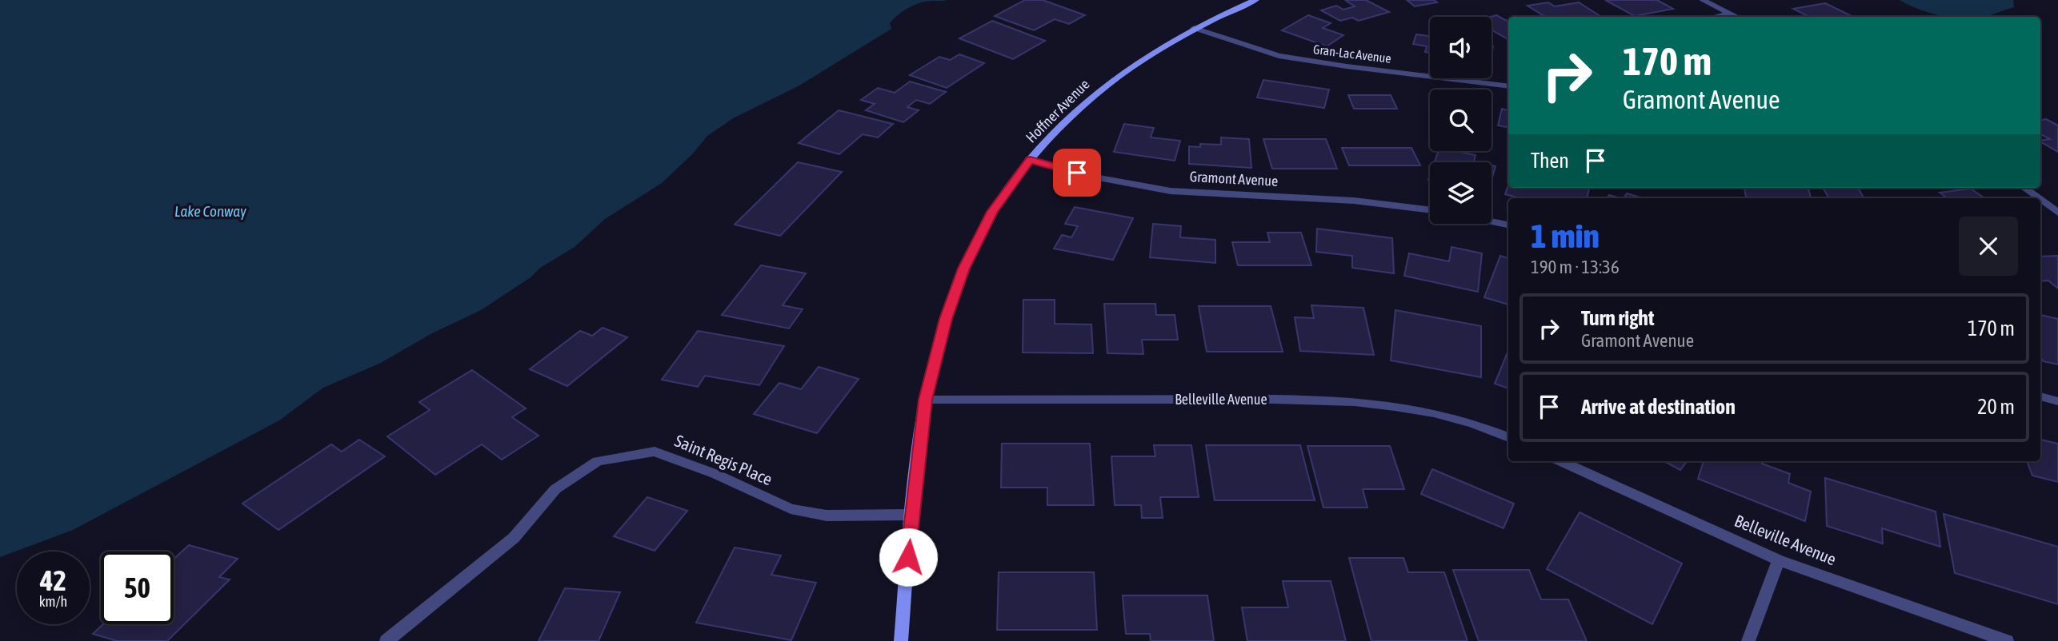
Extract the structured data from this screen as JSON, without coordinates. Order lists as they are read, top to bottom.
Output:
{
  "streets": {
    "main road": ["Hoffner Avenue"],
    "street": [
      "Gran-Lac Avenue",
      "Gramont Avenue",
      "Belleville Avenue",
      "Saint Regis Place"
    ]
  },
  "crossings": [
    ["Gran-Lac Avenue", "Hoffner Avenue"],
    ["Hoffner Avenue", "Gramont Avenue"],
    ["Hoffner Avenue", "Belleville Avenue"],
    ["Hoffner Avenue", "Saint Regis Place"]
  ],
  "water": ["Lake Conway"],
  "page": {
    "turn": ["170 m", "Gramont Avenue"],
    "then": "Then",
    "heading": ["1 min", "190 m · 13:36"],
    "list": [
      {
        "name": "Turn right",
        "note": "Gramont Avenue",
        "value": "170 m"
      },
      {
        "name": "Arrive at destination",
        "value": "20 m"
      }
    ],
    "speed": "42 km/h",
    "limit": "50"
  }
}
